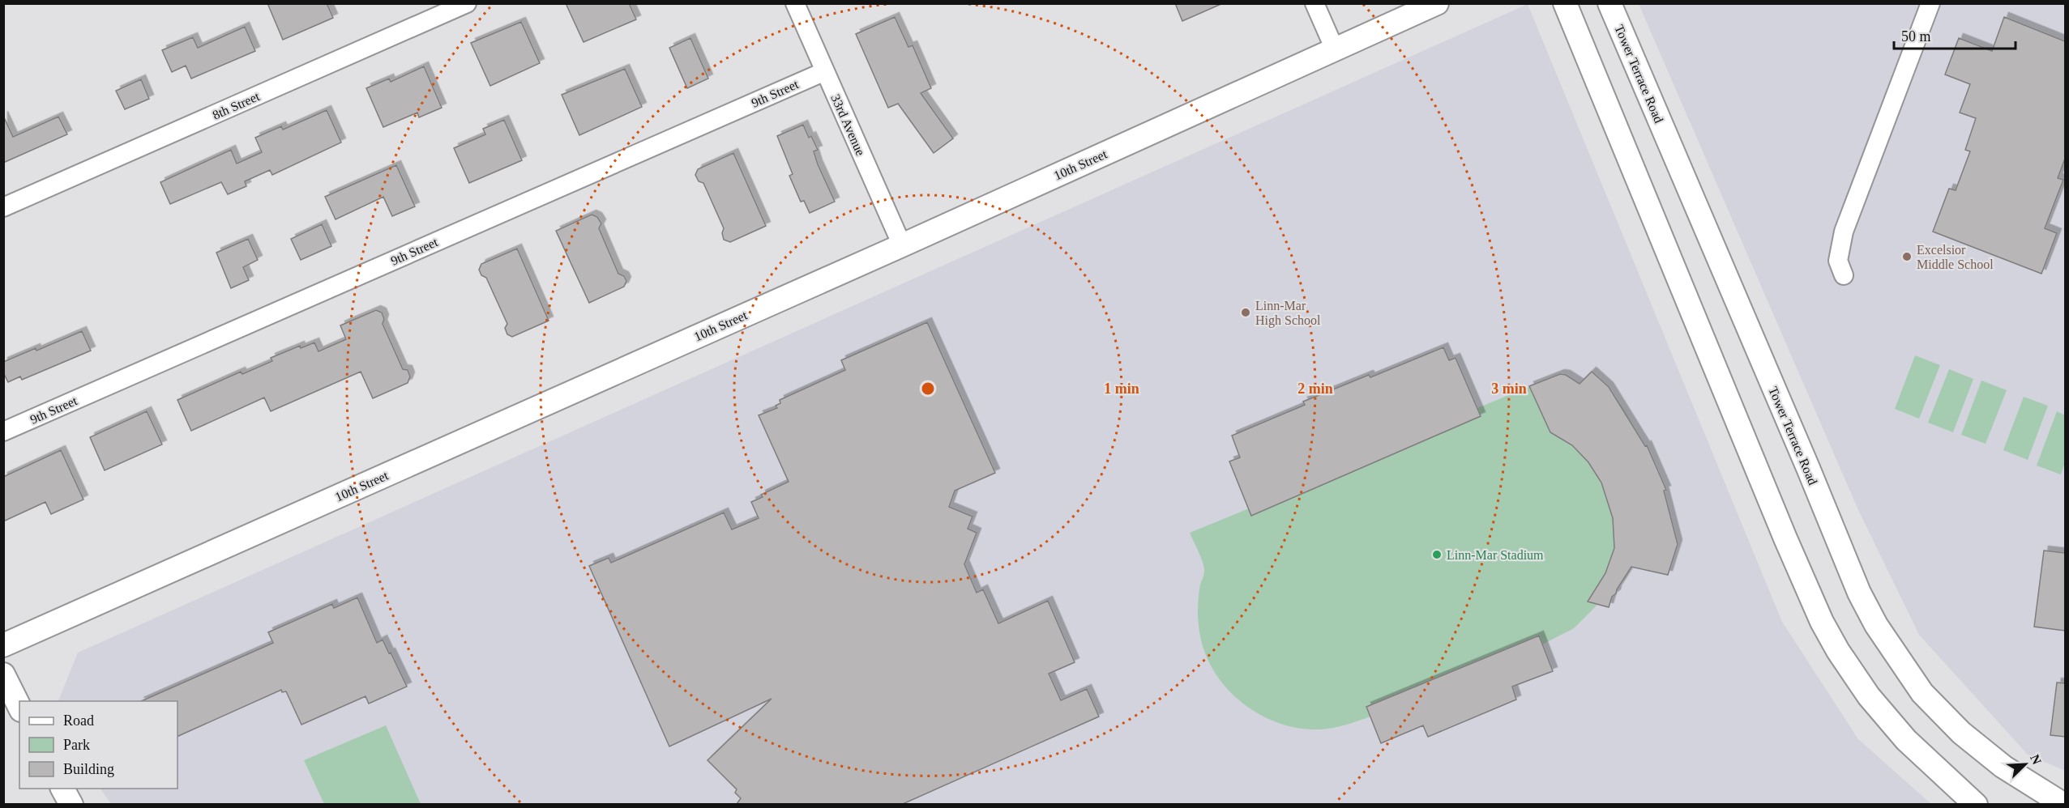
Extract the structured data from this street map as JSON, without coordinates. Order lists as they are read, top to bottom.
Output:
{
  "streets": {
    "street": [
      "Tower Terrace Road",
      "9th Street",
      "8th Street",
      "33rd Avenue",
      "10th Street"
    ]
  },
  "crossings": [
    ["9th Street", "33rd Avenue"],
    ["33rd Avenue", "10th Street"]
  ],
  "places": ["Excelsior Middle School", "Linn-Mar High School", "Linn-Mar Stadium"],
  "legend": ["Road", "Park", "Building"],
  "scale_bar": "50 m",
  "north": "top right",
  "rings": ["1 min", "2 min", "3 min"]
}
